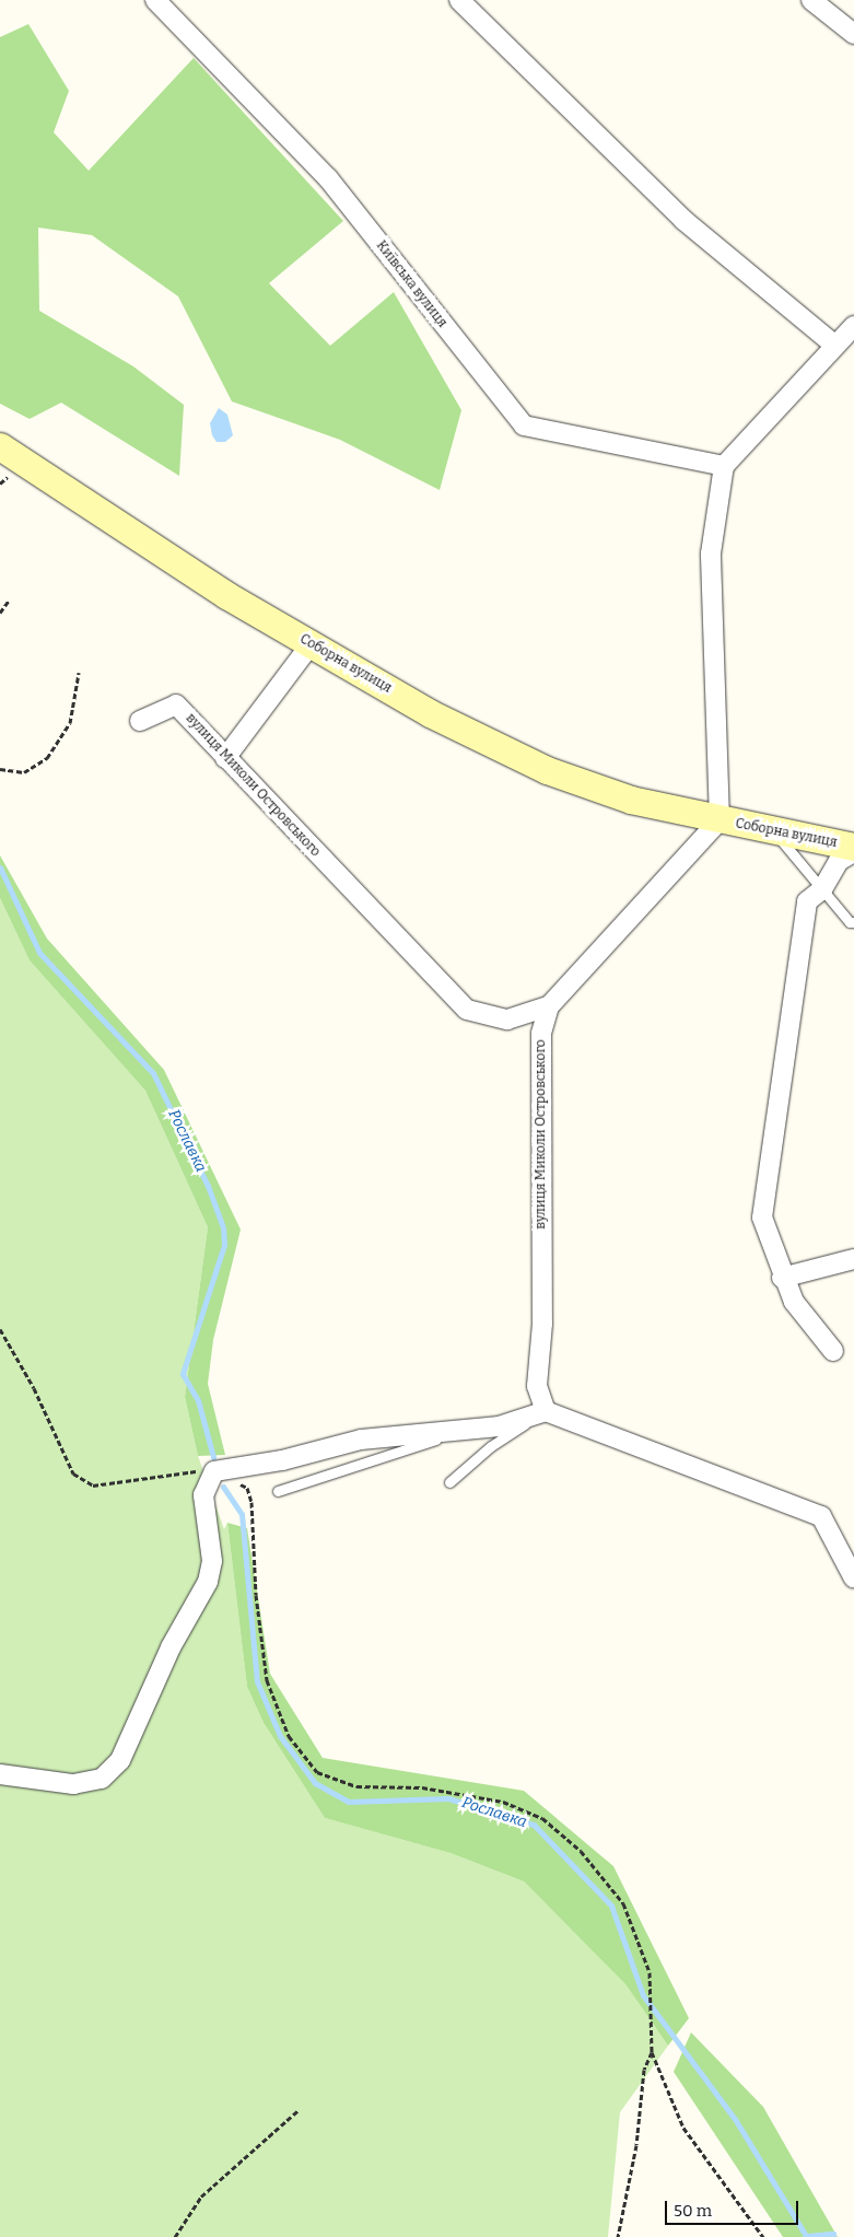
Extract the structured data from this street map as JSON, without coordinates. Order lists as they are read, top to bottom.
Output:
{
  "streets": {
    "street": ["Київська вулиця", "Соборна вулиця", "вулиця Миколи Островського"]
  },
  "crossings": [
    ["Київська вулиця", "Соборна вулиця"]
  ],
  "water": ["Рославка"],
  "scale_bar": "50 m"
}
